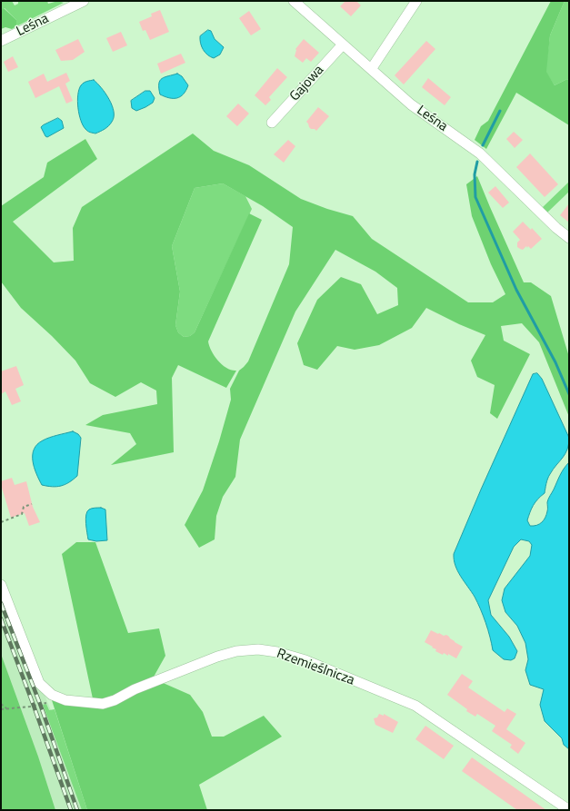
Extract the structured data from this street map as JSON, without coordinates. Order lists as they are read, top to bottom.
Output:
{
  "streets": {
    "street": ["Leśna", "Gajowa", "Rzemieślnicza"]
  },
  "crossings": [
    ["Leśna", "Gajowa"]
  ]
}
